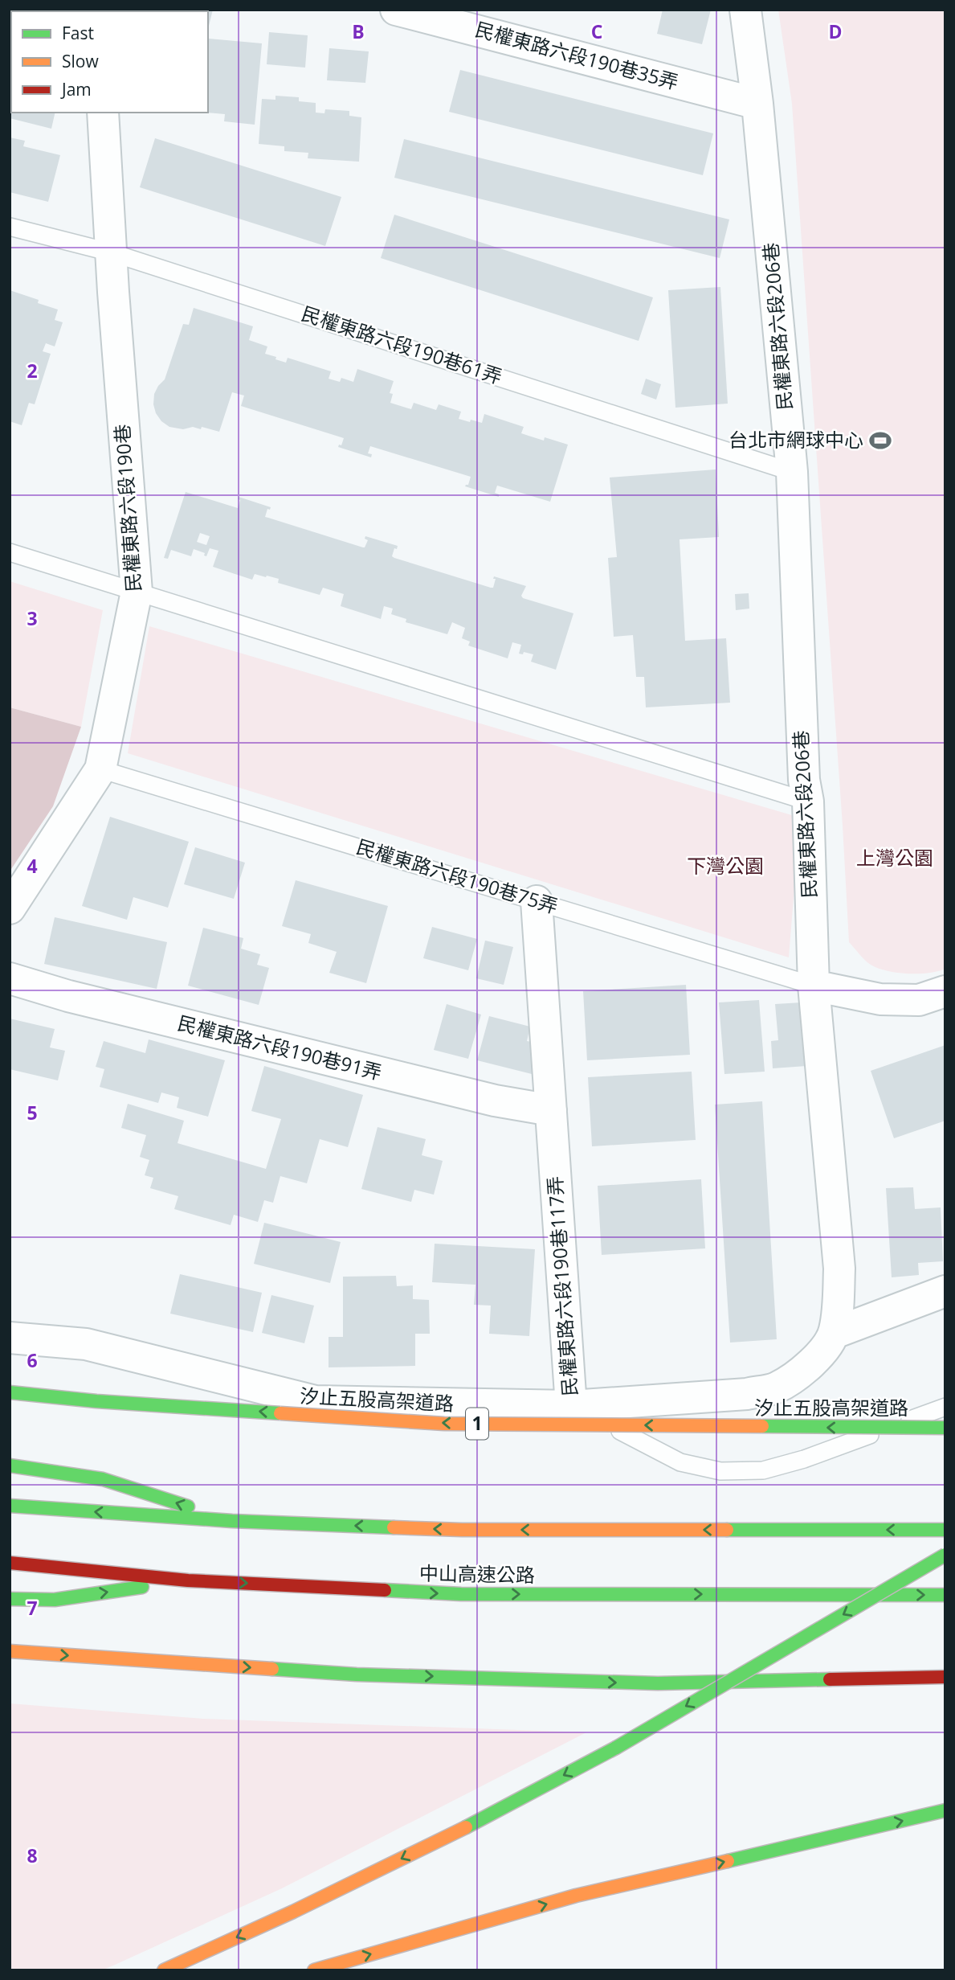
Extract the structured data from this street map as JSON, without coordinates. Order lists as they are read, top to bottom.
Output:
{
  "streets": {
    "highway": ["汐止五股高架道路", "1", "中山高速公路"],
    "street": [
      "民權東路六段190巷35弄",
      "民權東路六段206巷",
      "民權東路六段190巷",
      "民權東路六段190巷91弄",
      "民權東路六段190巷117弄"
    ],
    "lane": ["民權東路六段190巷61弄", "民權東路六段190巷75弄"]
  },
  "crossings": [
    ["民權東路六段190巷35弄", "民權東路六段206巷"],
    ["民權東路六段206巷", "民權東路六段190巷61弄"],
    ["民權東路六段206巷", "民權東路六段190巷75弄"],
    ["民權東路六段206巷", "民權東路六段190巷117弄"],
    ["民權東路六段190巷61弄", "民權東路六段190巷"],
    ["民權東路六段190巷", "民權東路六段190巷75弄"],
    ["民權東路六段190巷75弄", "民權東路六段190巷117弄"],
    ["民權東路六段190巷91弄", "民權東路六段190巷117弄"]
  ],
  "parks": ["上灣公園", "下灣公園"],
  "places": {
    "sports": ["台北市網球中心"]
  },
  "legend": ["Fast", "Slow", "Jam"],
  "grid": {
    "columns": ["B", "C", "D"],
    "rows": [
      "2",
      "3",
      "4",
      "5",
      "6",
      "7",
      "8"
    ]
  }
}
